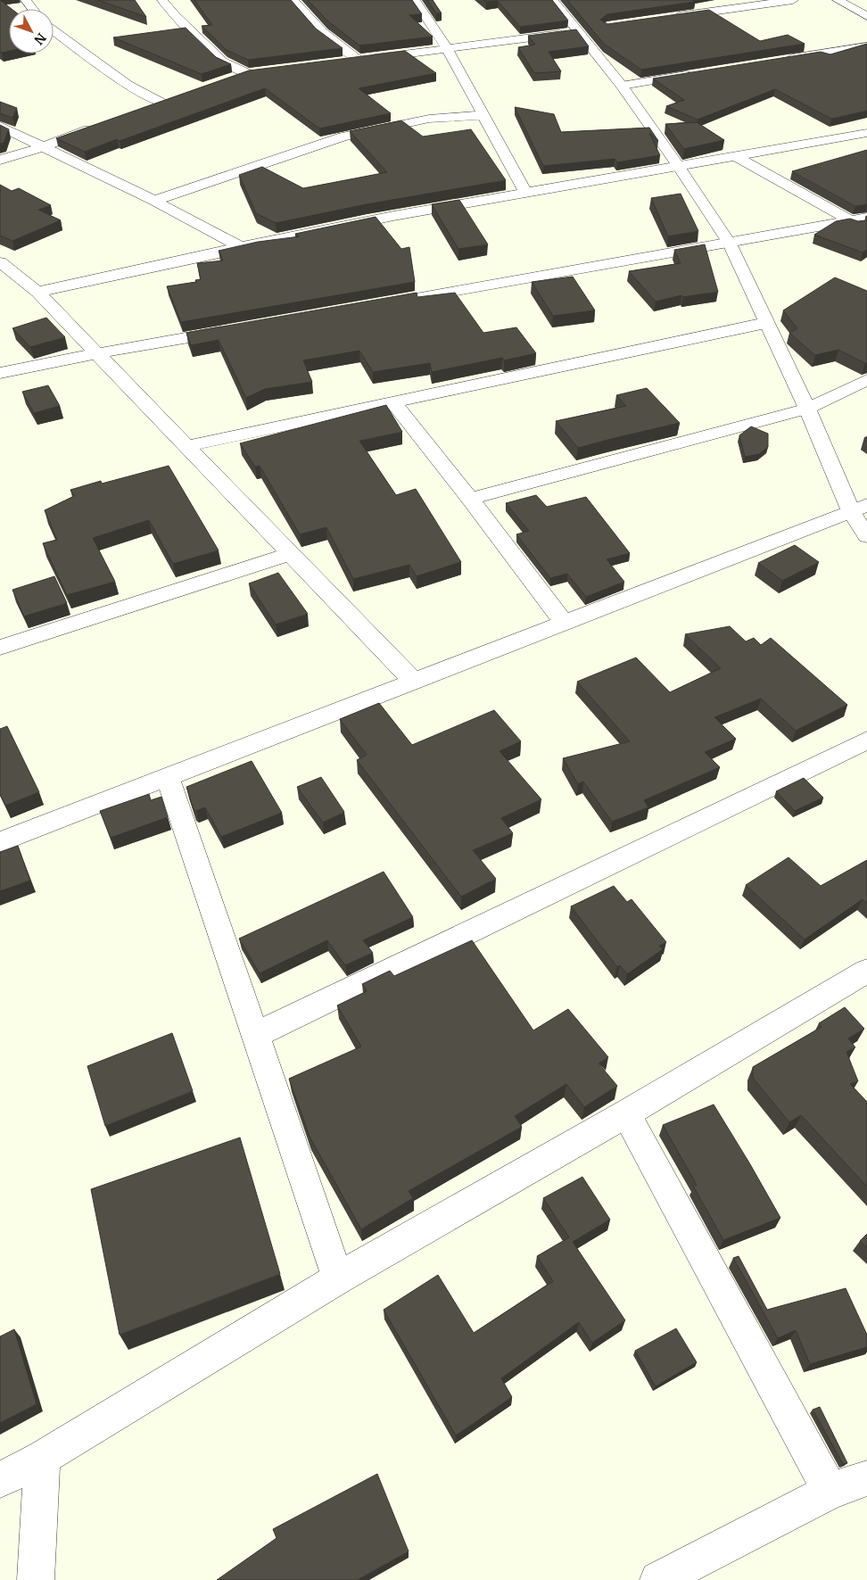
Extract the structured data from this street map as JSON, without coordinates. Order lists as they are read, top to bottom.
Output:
{
  "north": "bottom right"
}
